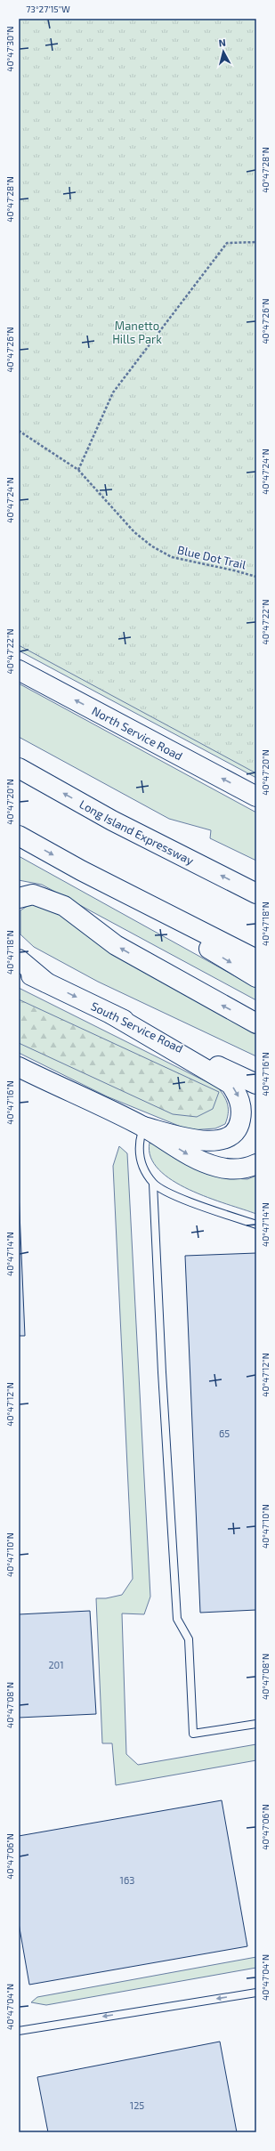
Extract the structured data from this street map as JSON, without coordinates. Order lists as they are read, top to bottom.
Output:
{
  "streets": {
    "main road": ["North Service Road", "Long Island Expressway", "South Service Road"],
    "path": ["Blue Dot Trail"]
  },
  "parks": ["Manetto Hills Park"],
  "house_numbers": [
    "65",
    "201",
    "163",
    "125"
  ],
  "north": "top",
  "coordinates": [
    "73°27'15\"W",
    "40°47'30\"N",
    "40°47'28\"N",
    "40°47'26\"N",
    "40°47'24\"N",
    "40°47'22\"N",
    "40°47'20\"N",
    "40°47'18\"N",
    "40°47'16\"N",
    "40°47'14\"N",
    "40°47'12\"N",
    "40°47'10\"N",
    "40°47'08\"N",
    "40°47'06\"N",
    "40°47'04\"N"
  ]
}
